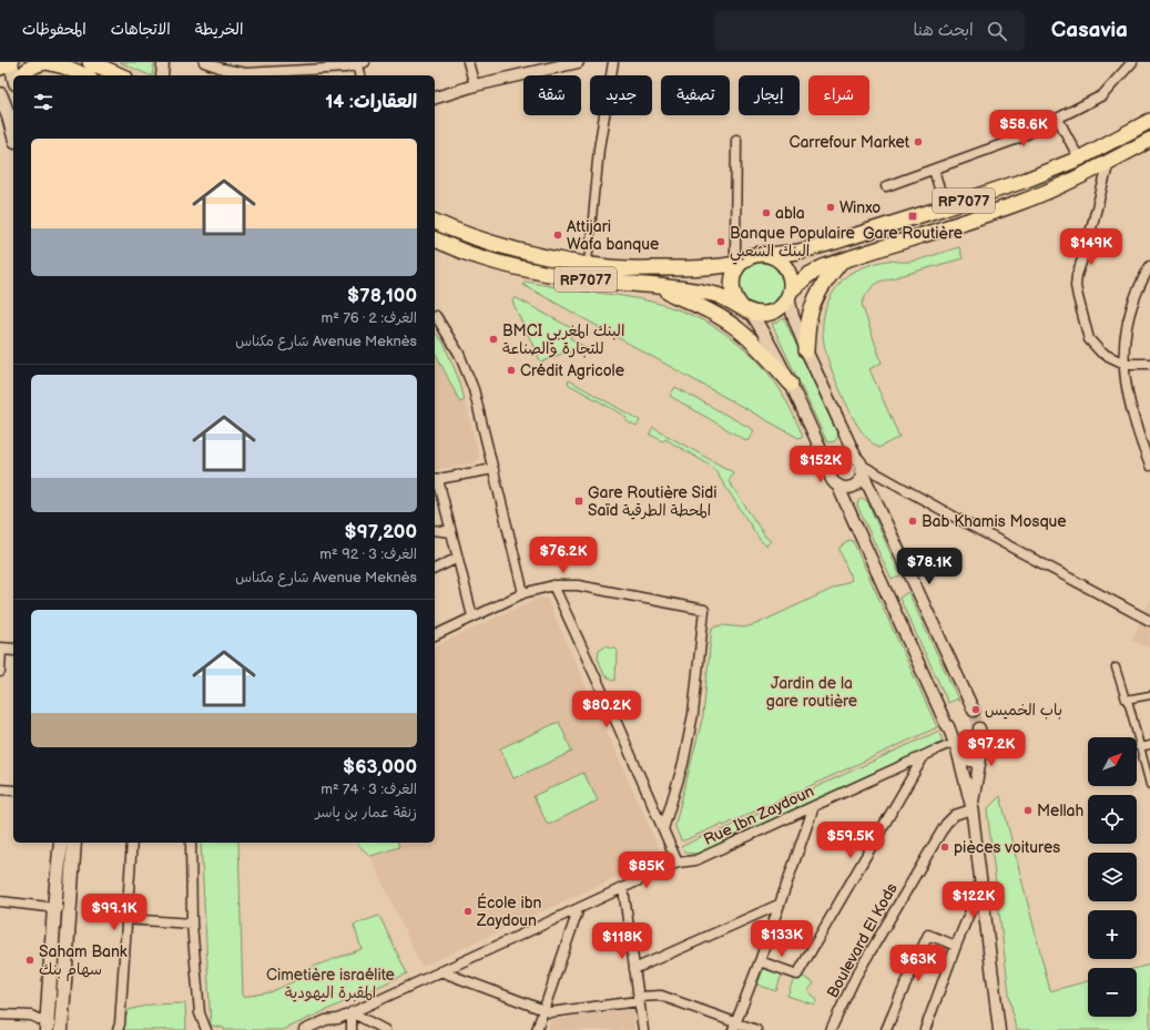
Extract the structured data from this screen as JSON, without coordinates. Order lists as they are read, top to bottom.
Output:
{
  "streets": {
    "main road": ["RP7077"],
    "street": ["Rue Ibn Zaydoun", "Boulevard El Kods"]
  },
  "parks": ["Jardin de la gare routière", "Cimetière israélite المقبرة اليهودية"],
  "places": {
    "other": [
      "Carrefour Market",
      "Winxo",
      "abla",
      "Attijari Wafa banque",
      "Banque Populaire البنك الشعبي",
      "BMCI البنك المغربي للتجارة والصناعة",
      "Crédit Agricole",
      "Bab Khamis Mosque",
      "باب الخميس",
      "Mellah",
      "pièces voitures",
      "École ibn Zaydoun",
      "Saham Bank سهام بنك"
    ],
    "transit": ["Gare Routière", "Gare Routière Sidi Saïd المحطة الطرقية"]
  },
  "north": "top right",
  "page": {
    "header": "Casavia",
    "search": "ابحث هنا",
    "nav": ["الخريطة", "الاتجاهات", "المحفوظات"],
    "chip": [
      "شراء",
      "إيجار",
      "تصفية",
      "جديد",
      "شقة"
    ],
    "heading": "العقارات: 14",
    "price": [
      "$58.6K",
      "$149K",
      "$152K",
      "$76.2K",
      "$78.1K",
      "$80.2K",
      "$97.2K",
      "$59.5K",
      "$85K",
      "$122K",
      "$99.1K",
      "$133K",
      "$118K",
      "$63K"
    ],
    "list": [
      {
        "name": "$78,100",
        "note": "الغرف: 2 · 76 m² · Avenue Meknès شارع مكناس"
      },
      {
        "name": "$97,200",
        "note": "الغرف: 3 · 92 m² · Avenue Meknès شارع مكناس"
      },
      {
        "name": "$63,000",
        "note": "الغرف: 3 · 74 m² · زنقة عمار بن ياسر"
      }
    ],
    "map_buttons": ["+", "−"]
  }
}
